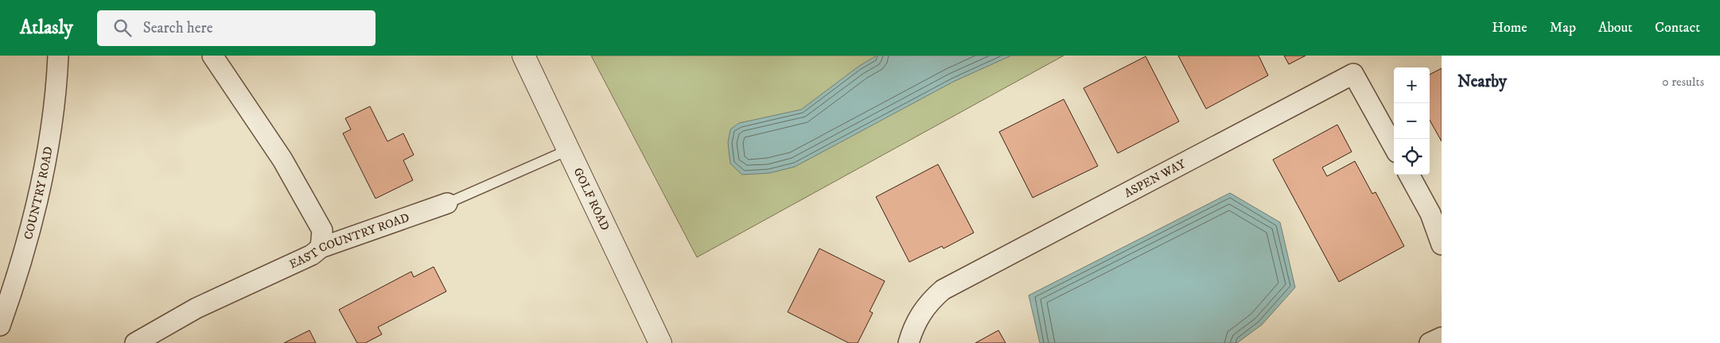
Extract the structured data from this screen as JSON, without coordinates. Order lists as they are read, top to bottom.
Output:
{
  "streets": {
    "street": [
      "ASPEN WAY",
      "COUNTRY ROAD",
      "GOLF ROAD",
      "EAST COUNTRY ROAD"
    ]
  },
  "crossings": [
    ["GOLF ROAD", "EAST COUNTRY ROAD"]
  ],
  "page": {
    "header": "Atlasly",
    "search": "Search here",
    "nav": [
      "Home",
      "Map",
      "About",
      "Contact"
    ],
    "heading": ["Nearby", "0 results"],
    "map_buttons": ["+", "−"]
  }
}
